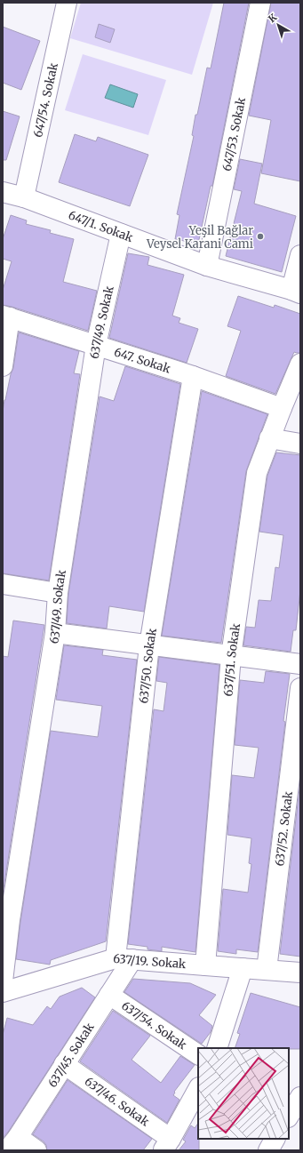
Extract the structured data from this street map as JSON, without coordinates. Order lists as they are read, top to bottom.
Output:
{
  "streets": {
    "street": [
      "647/54. Sokak",
      "647/53. Sokak",
      "647/1. Sokak",
      "637/49. Sokak",
      "647. Sokak",
      "637/51. Sokak",
      "637/50. Sokak",
      "637/52. Sokak",
      "637/19. Sokak",
      "637/54. Sokak",
      "637/45. Sokak",
      "637/46. Sokak"
    ]
  },
  "crossings": [
    ["647/54. Sokak", "647/1. Sokak"],
    ["647/53. Sokak", "647/1. Sokak"],
    ["647/1. Sokak", "637/49. Sokak"],
    ["637/49. Sokak", "647. Sokak"],
    ["647. Sokak", "637/51. Sokak"],
    ["647. Sokak", "637/50. Sokak"],
    ["637/51. Sokak", "637/19. Sokak"],
    ["637/50. Sokak", "637/19. Sokak"],
    ["637/50. Sokak", "637/45. Sokak"],
    ["637/52. Sokak", "637/19. Sokak"],
    ["637/19. Sokak", "637/45. Sokak"],
    ["637/54. Sokak", "637/45. Sokak"],
    ["637/45. Sokak", "637/46. Sokak"]
  ],
  "places": ["Yeşil Bağlar Veysel Karani Cami"],
  "north": "top left"
}
